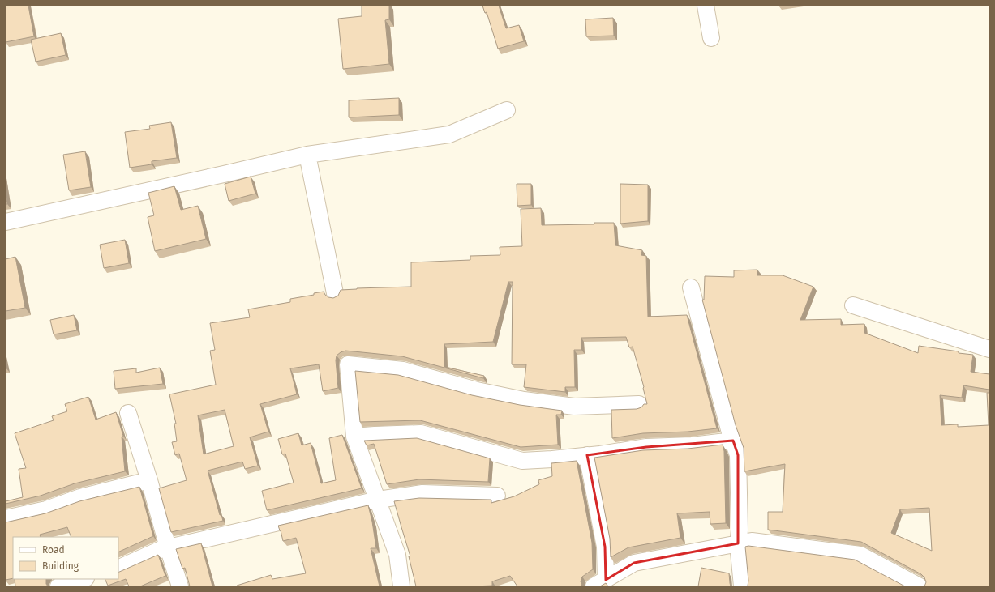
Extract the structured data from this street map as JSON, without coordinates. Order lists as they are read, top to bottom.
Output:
{
  "legend": ["Road", "Building"]
}
